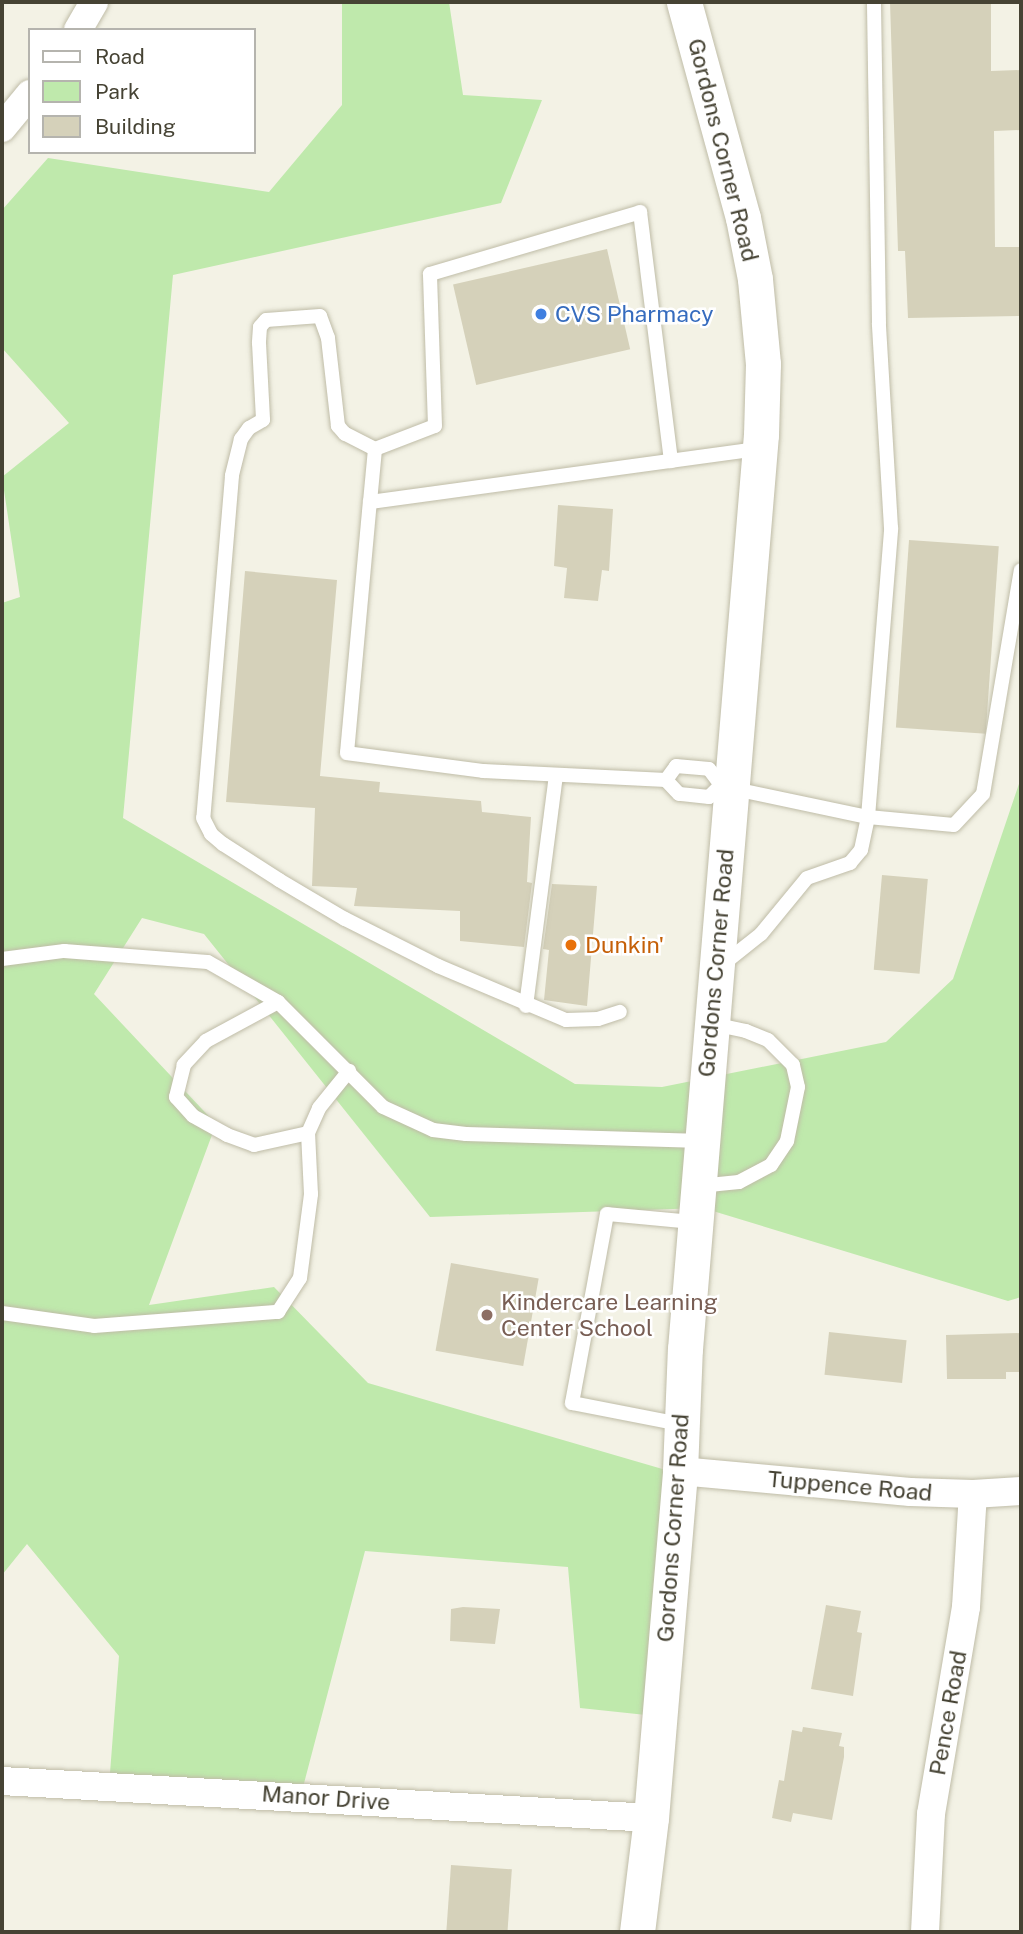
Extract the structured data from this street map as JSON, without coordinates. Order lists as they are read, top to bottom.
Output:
{
  "streets": {
    "street": [
      "Gordons Corner Road",
      "Tuppence Road",
      "Pence Road",
      "Manor Drive"
    ]
  },
  "crossings": [
    ["Gordons Corner Road", "Tuppence Road"],
    ["Gordons Corner Road", "Manor Drive"],
    ["Tuppence Road", "Pence Road"]
  ],
  "places": ["CVS Pharmacy", "Dunkin'", "Kindercare Learning Center School"],
  "legend": ["Road", "Park", "Building"]
}
